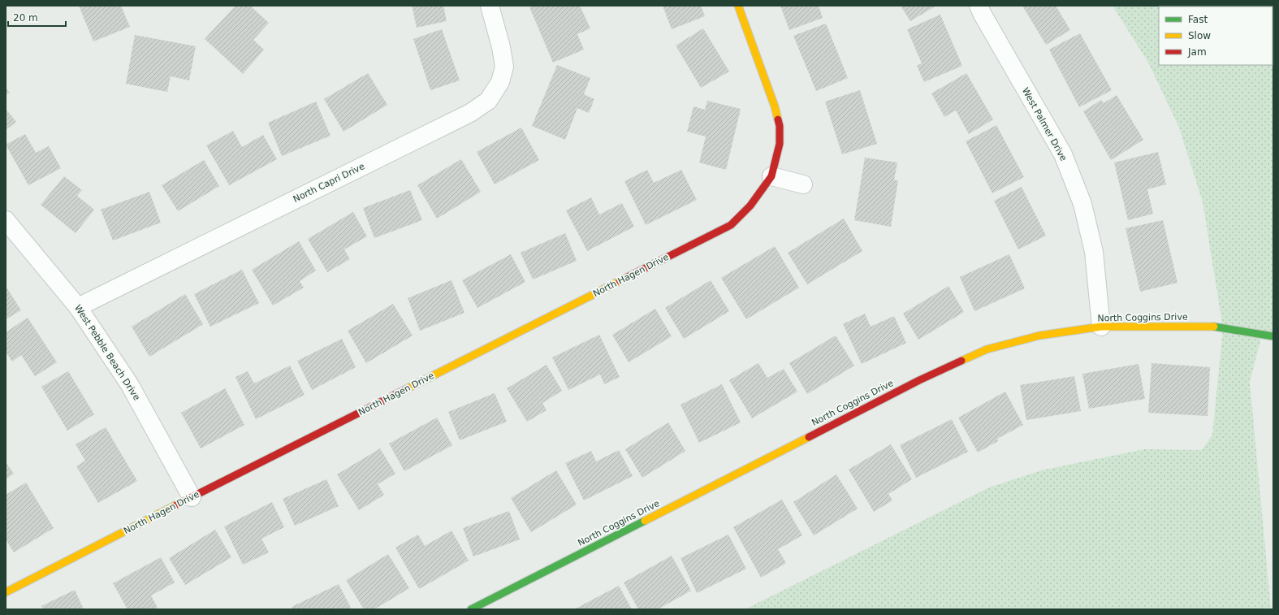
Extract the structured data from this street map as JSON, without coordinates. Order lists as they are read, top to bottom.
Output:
{
  "streets": {
    "street": [
      "West Palmer Drive",
      "North Capri Drive",
      "North Hagen Drive",
      "North Coggins Drive",
      "West Pebble Beach Drive"
    ]
  },
  "crossings": [
    ["West Palmer Drive", "North Coggins Drive"],
    ["North Capri Drive", "West Pebble Beach Drive"],
    ["North Hagen Drive", "West Pebble Beach Drive"]
  ],
  "legend": ["Fast", "Slow", "Jam"],
  "scale_bar": "20 m"
}
